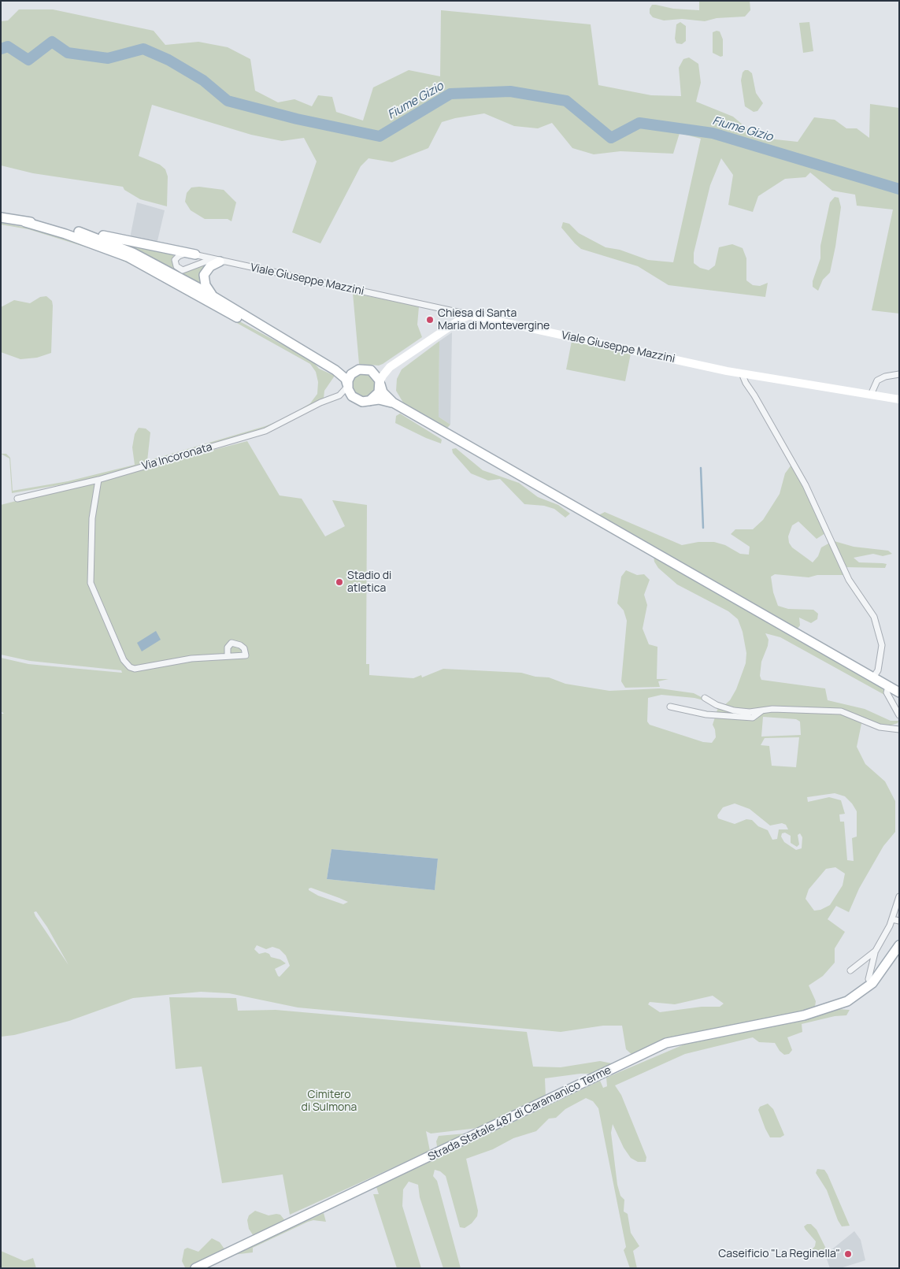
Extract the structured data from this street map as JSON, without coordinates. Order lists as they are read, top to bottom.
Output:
{
  "streets": {
    "main road": ["Viale Giuseppe Mazzini", "Strada Statale 487 di Caramanico Terme"],
    "street": ["Via Incoronata"]
  },
  "water": ["Fiume Gizio"],
  "parks": ["Cimitero di Sulmona"],
  "places": ["Chiesa di Santa Maria di Montevergine", "Stadio di atletica", "Caseificio \"La Reginella\""]
}
